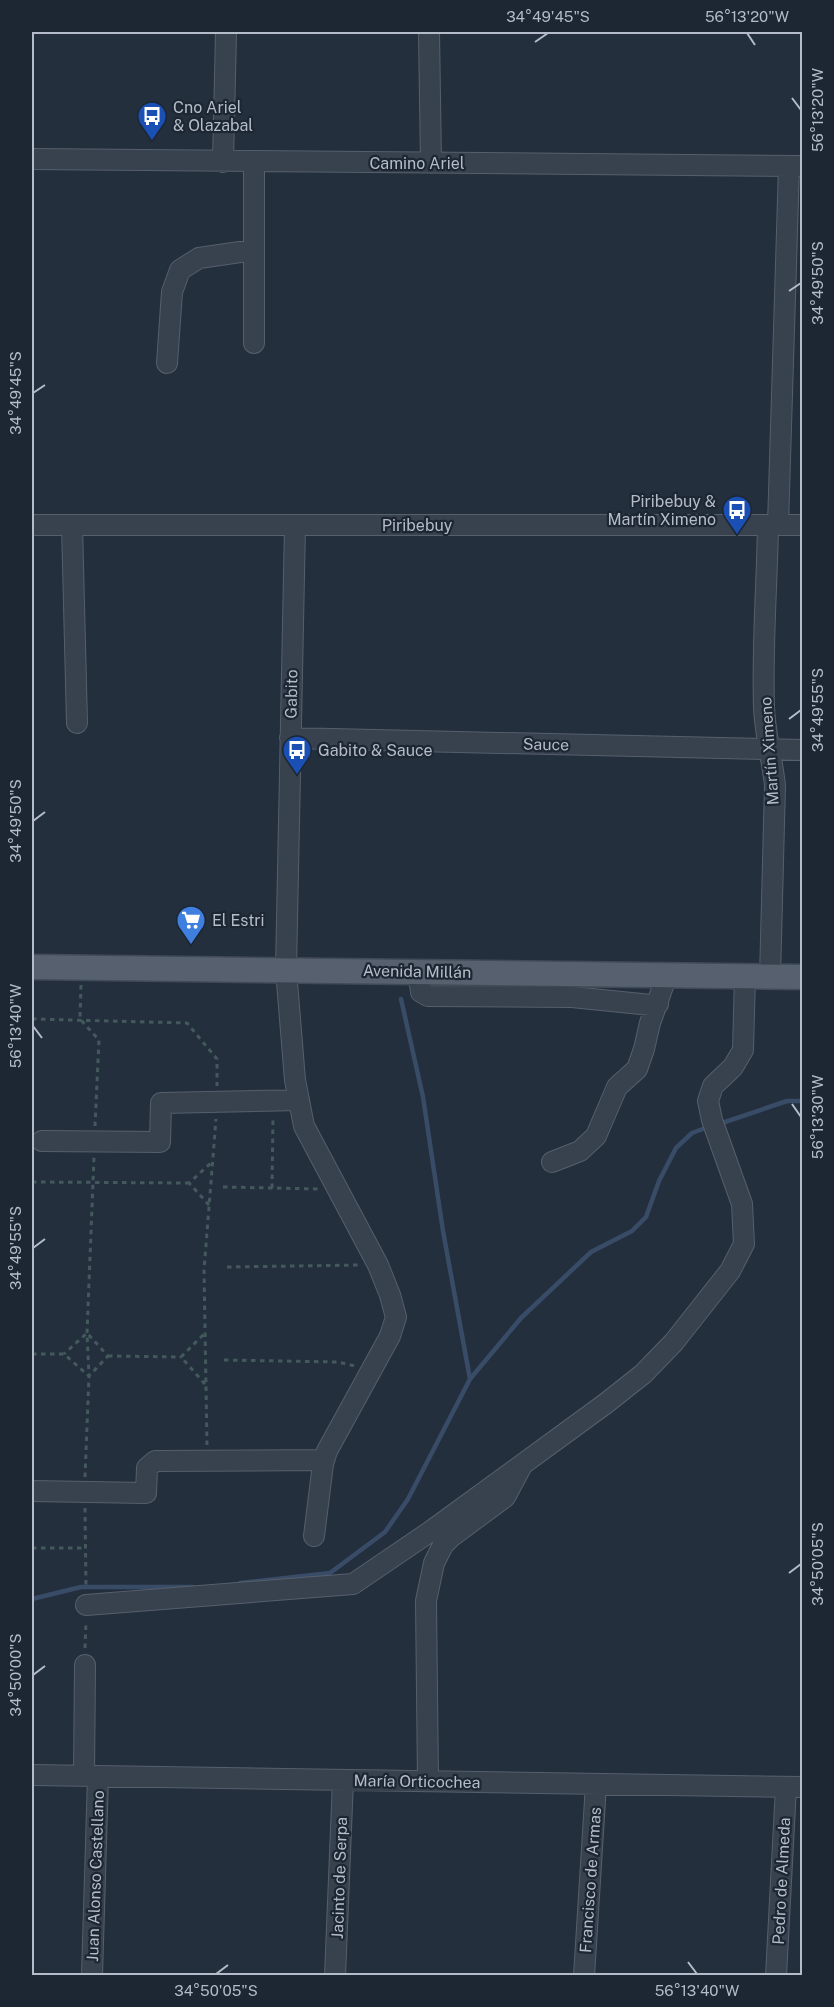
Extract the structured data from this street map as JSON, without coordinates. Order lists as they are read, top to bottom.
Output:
{
  "streets": {
    "main road": ["Avenida Millán"],
    "street": [
      "Camino Ariel",
      "Piribebuy",
      "Gabito",
      "Sauce",
      "Martín Ximeno",
      "María Orticochea",
      "Juan Alonso Castellano",
      "Jacinto de Serpa",
      "Francisco de Armas",
      "Pedro de Almeda"
    ]
  },
  "crossings": [
    ["Camino Ariel", "Martín Ximeno"],
    ["Piribebuy", "Gabito"],
    ["Piribebuy", "Martín Ximeno"],
    ["Gabito", "Sauce"],
    ["Gabito", "Avenida Millán"],
    ["Sauce", "Martín Ximeno"],
    ["Martín Ximeno", "Avenida Millán"],
    ["María Orticochea", "Juan Alonso Castellano"],
    ["María Orticochea", "Jacinto de Serpa"],
    ["María Orticochea", "Francisco de Armas"],
    ["María Orticochea", "Pedro de Almeda"]
  ],
  "places": {
    "bus stop": ["Cno Ariel & Olazabal", "Piribebuy & Martín Ximeno", "Gabito & Sauce"],
    "supermarket": ["El Estri"]
  },
  "coordinates": [
    "34°49'45\"S",
    "56°13'20\"W",
    "34°49'50\"S",
    "34°49'55\"S",
    "56°13'40\"W",
    "56°13'30\"W",
    "34°50'05\"S",
    "34°50'00\"S"
  ]
}
